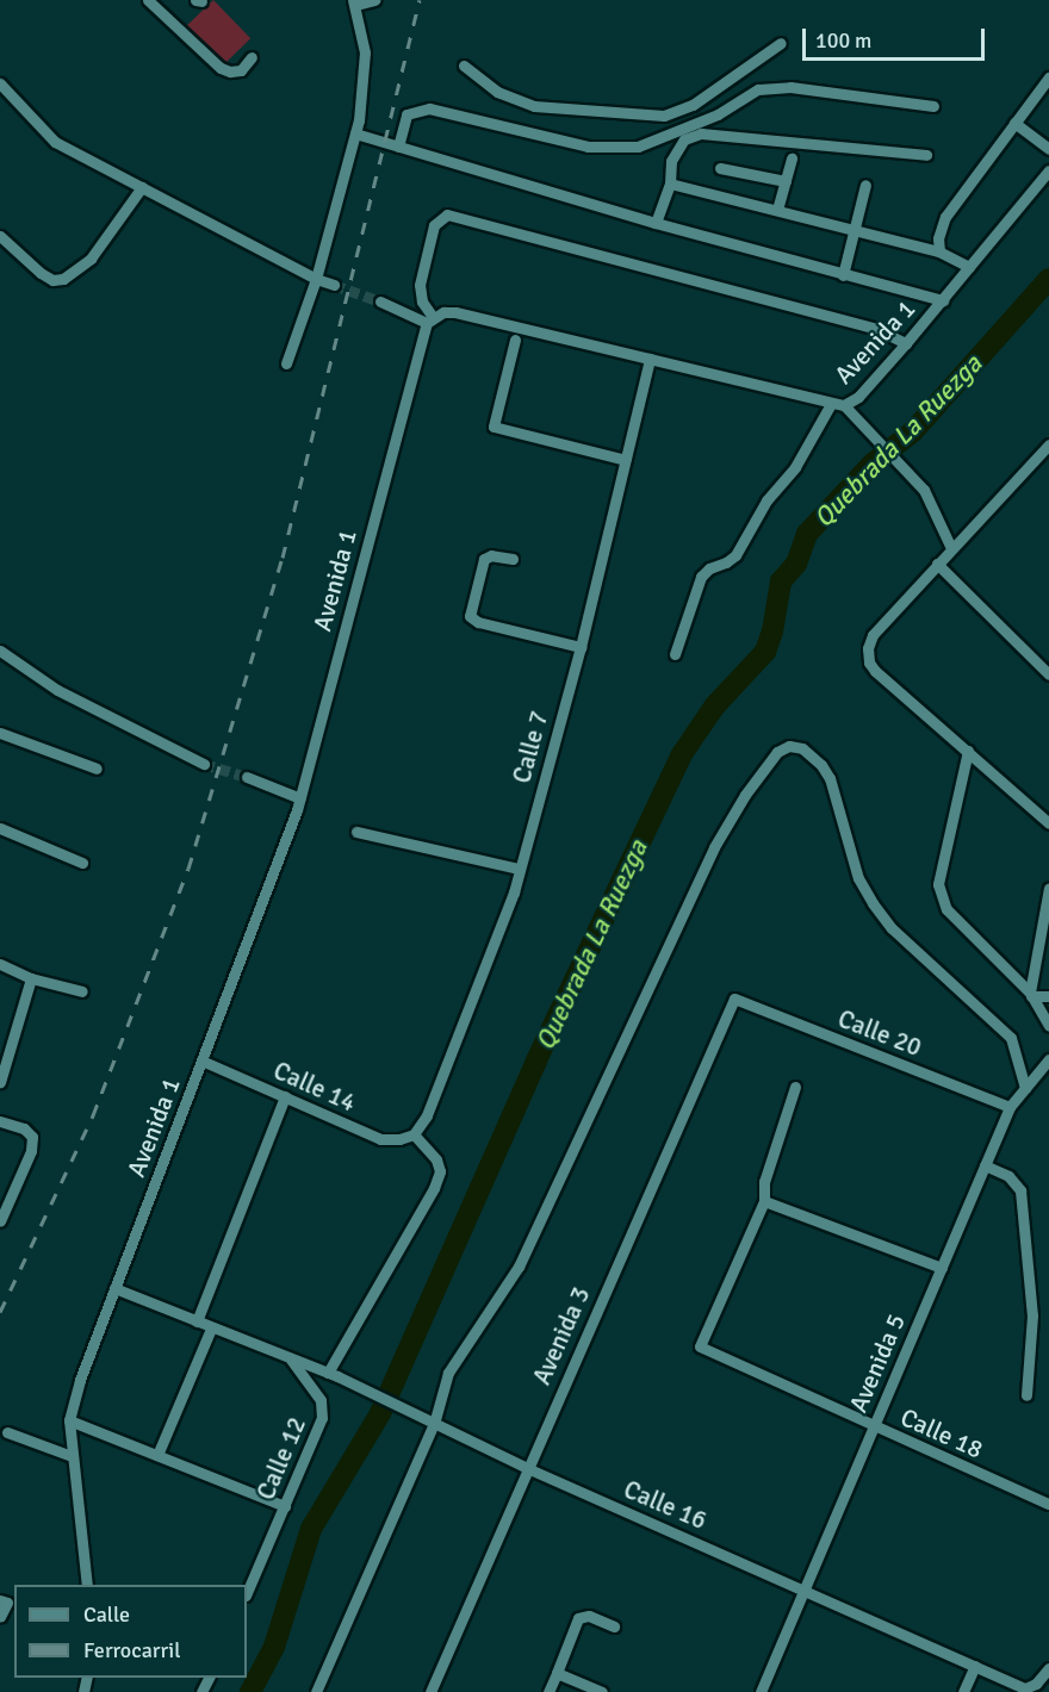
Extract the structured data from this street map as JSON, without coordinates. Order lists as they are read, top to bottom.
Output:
{
  "streets": {
    "street": [
      "Avenida 1",
      "Calle 7",
      "Calle 20",
      "Calle 14",
      "Avenida 3",
      "Avenida 5",
      "Calle 18",
      "Calle 12",
      "Calle 16"
    ]
  },
  "crossings": [
    ["Avenida 1", "Calle 7"],
    ["Avenida 1", "Calle 14"],
    ["Calle 7", "Calle 14"],
    ["Calle 20", "Avenida 3"],
    ["Calle 20", "Avenida 5"],
    ["Avenida 3", "Calle 16"],
    ["Avenida 5", "Calle 18"],
    ["Avenida 5", "Calle 16"],
    ["Calle 12", "Calle 16"]
  ],
  "water": ["Quebrada La Ruezga"],
  "legend": ["Calle", "Ferrocarril"],
  "scale_bar": "100 m"
}
